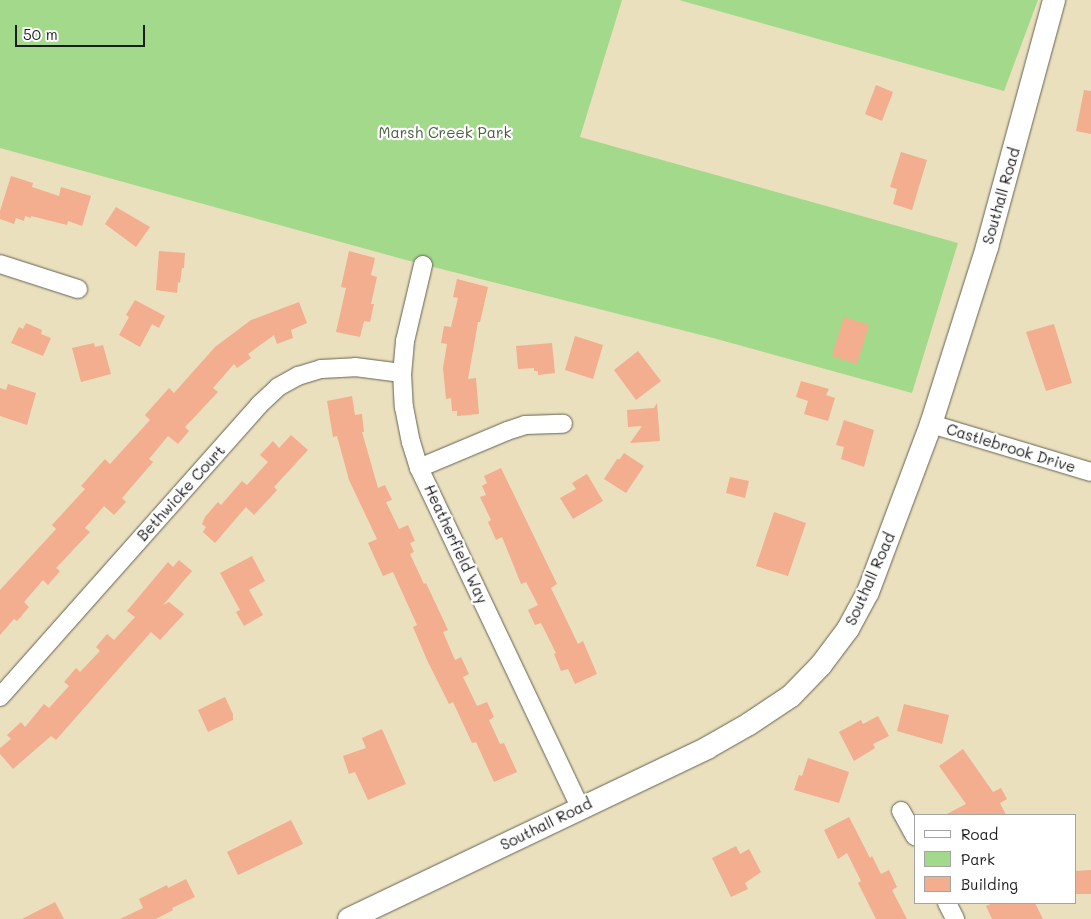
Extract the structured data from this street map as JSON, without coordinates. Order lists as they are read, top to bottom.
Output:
{
  "streets": {
    "street": [
      "Southall Road",
      "Castlebrook Drive",
      "Bethwicke Court",
      "Heatherfield Way"
    ]
  },
  "crossings": [
    ["Southall Road", "Castlebrook Drive"],
    ["Southall Road", "Heatherfield Way"],
    ["Bethwicke Court", "Heatherfield Way"]
  ],
  "parks": ["Marsh Creek Park"],
  "legend": ["Road", "Park", "Building"],
  "scale_bar": "50 m"
}
